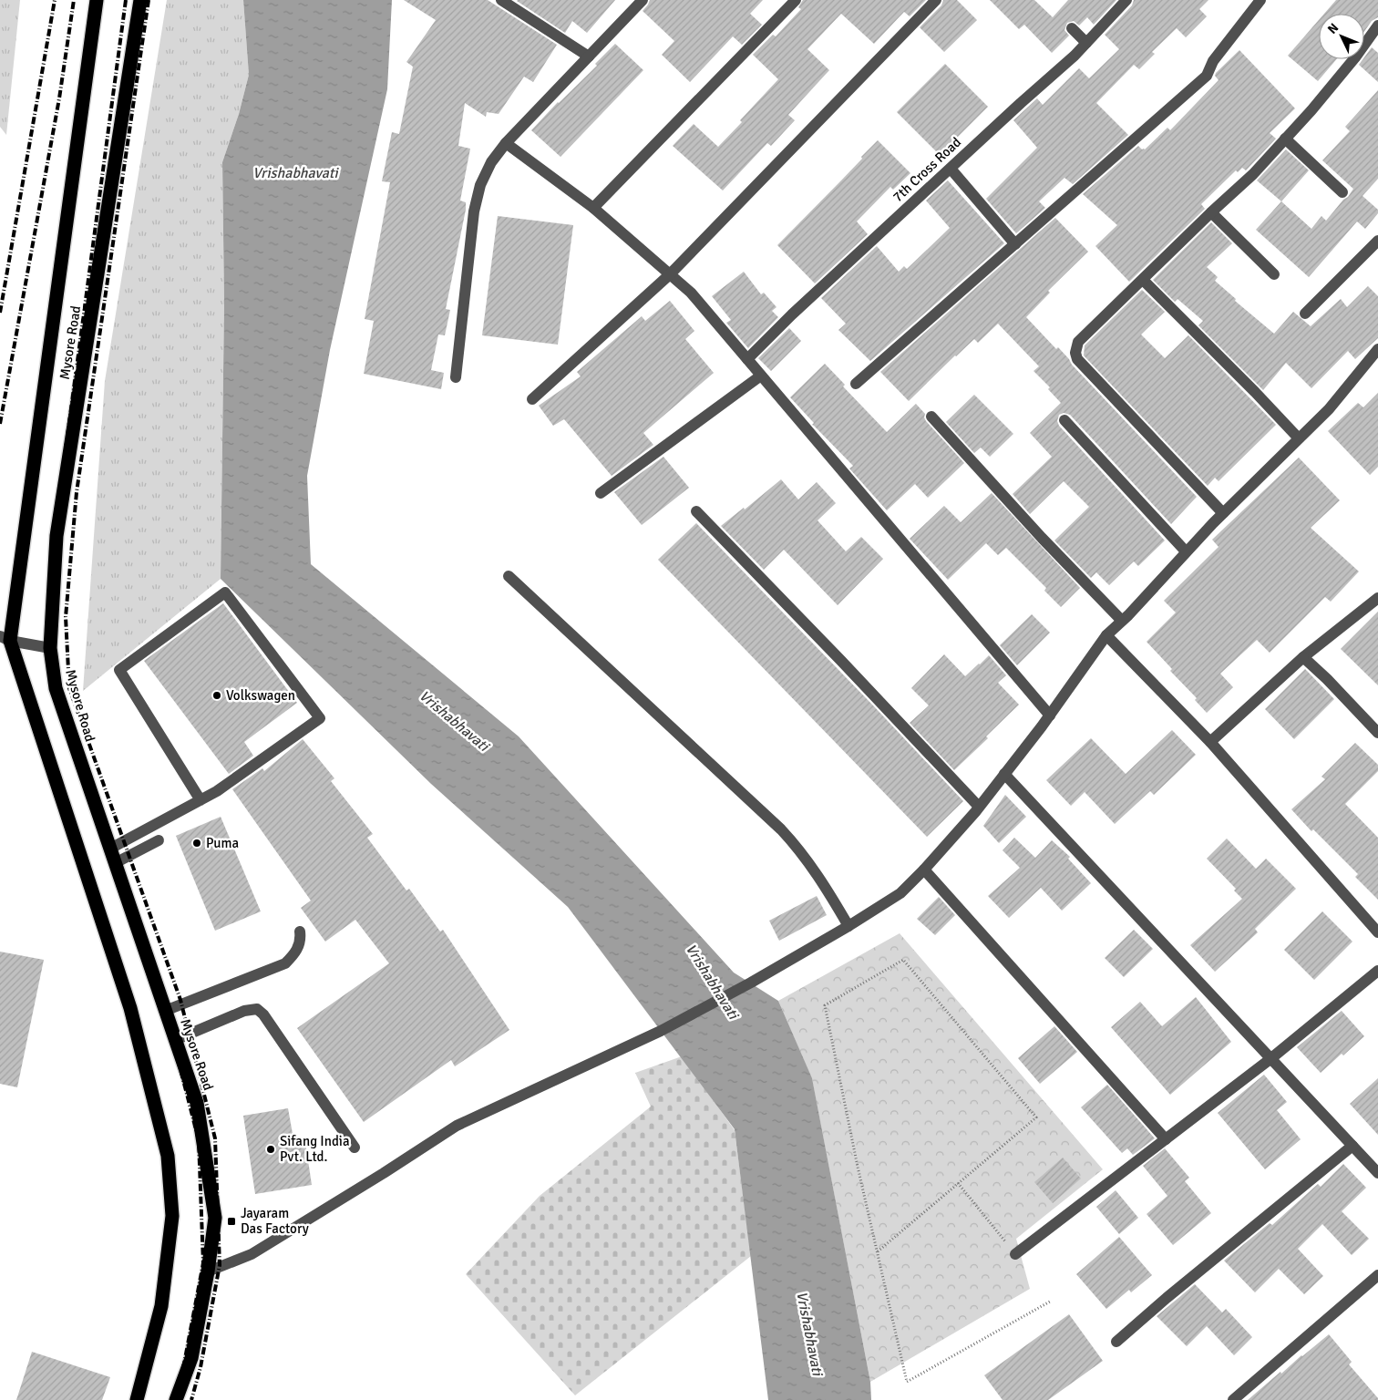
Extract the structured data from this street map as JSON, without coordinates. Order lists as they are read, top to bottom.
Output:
{
  "streets": {
    "highway": ["Mysore Road"],
    "street": ["7th Cross Road"]
  },
  "water": ["Vrishabhavati"],
  "places": {
    "other": ["Volkswagen", "Puma", "Sifang India Pvt. Ltd."],
    "transit": ["Jayaram Das Factory"]
  },
  "north": "top left"
}
